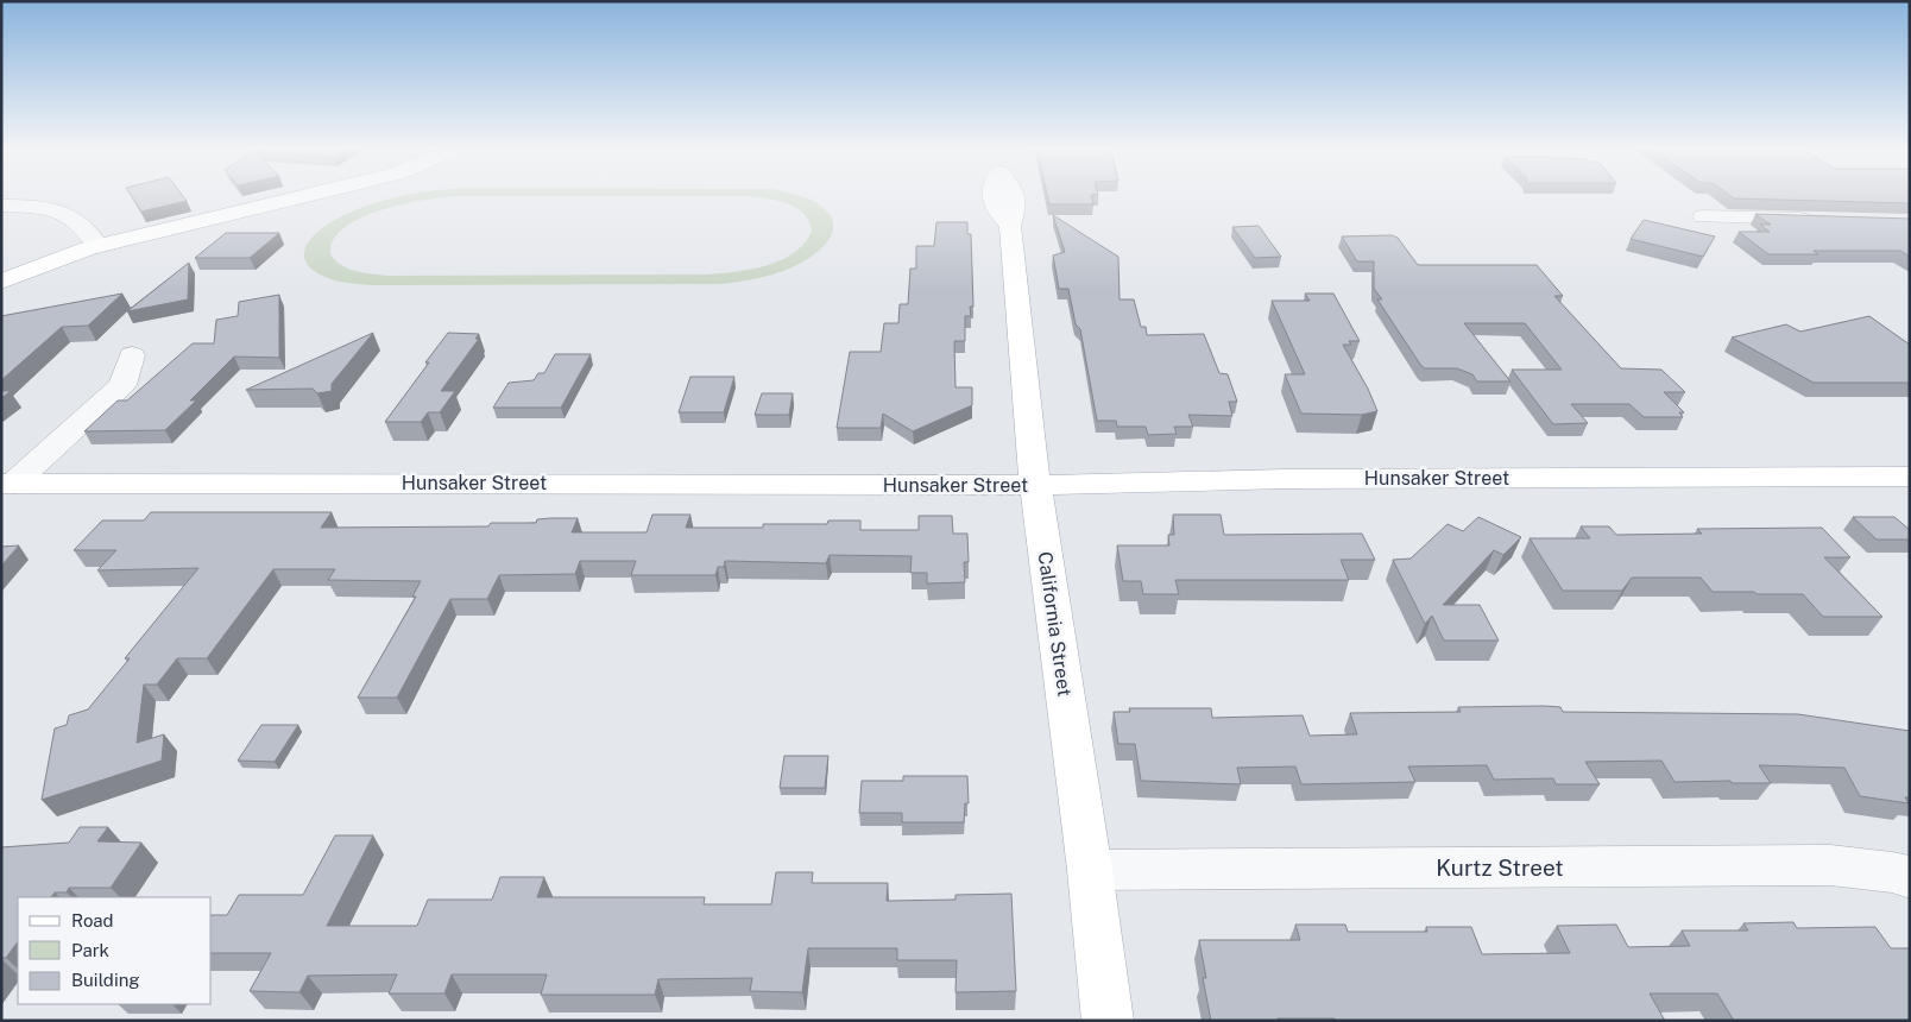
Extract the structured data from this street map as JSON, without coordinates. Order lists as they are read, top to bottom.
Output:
{
  "streets": {
    "main road": ["Hunsaker Street", "California Street"],
    "street": ["Kurtz Street"]
  },
  "crossings": [
    ["Hunsaker Street", "California Street"],
    ["California Street", "Kurtz Street"]
  ],
  "legend": ["Road", "Park", "Building"]
}
